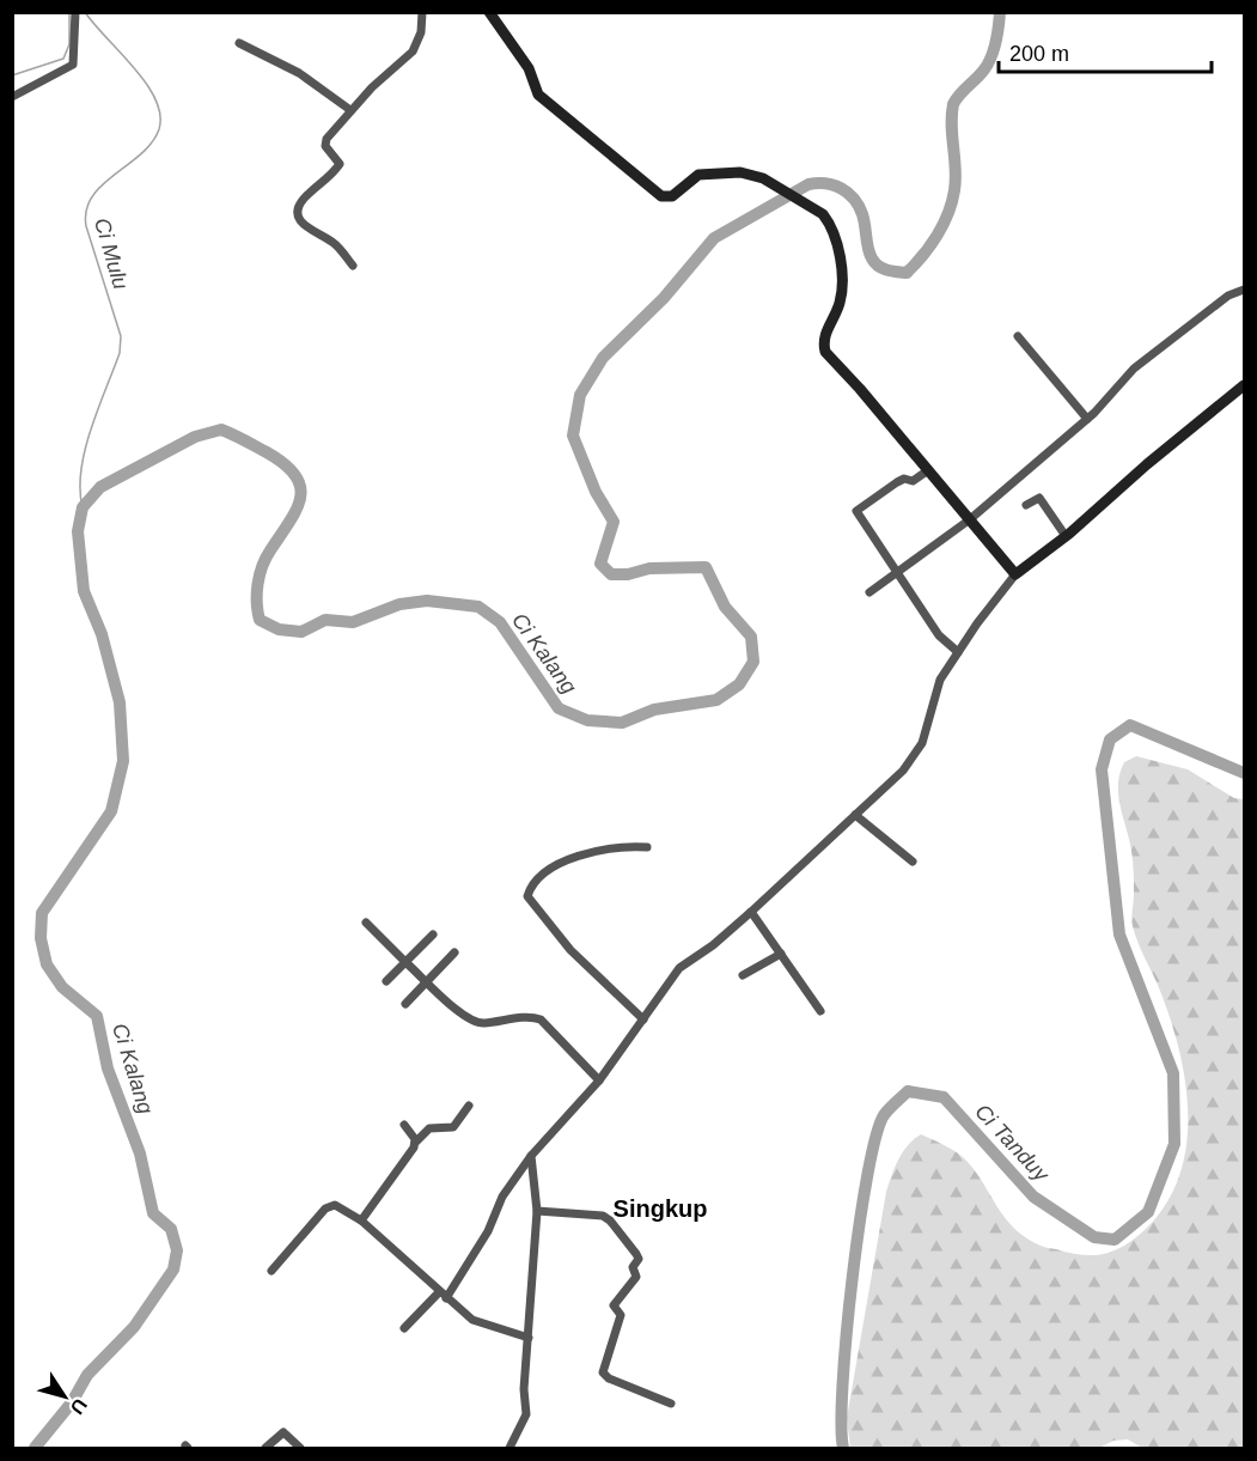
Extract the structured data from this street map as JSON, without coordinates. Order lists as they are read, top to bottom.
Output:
{
  "districts": ["Singkup"],
  "water": ["Ci Mulu", "Ci Kalang", "Ci Tanduy"],
  "scale_bar": "200 m",
  "north": "bottom right"
}
